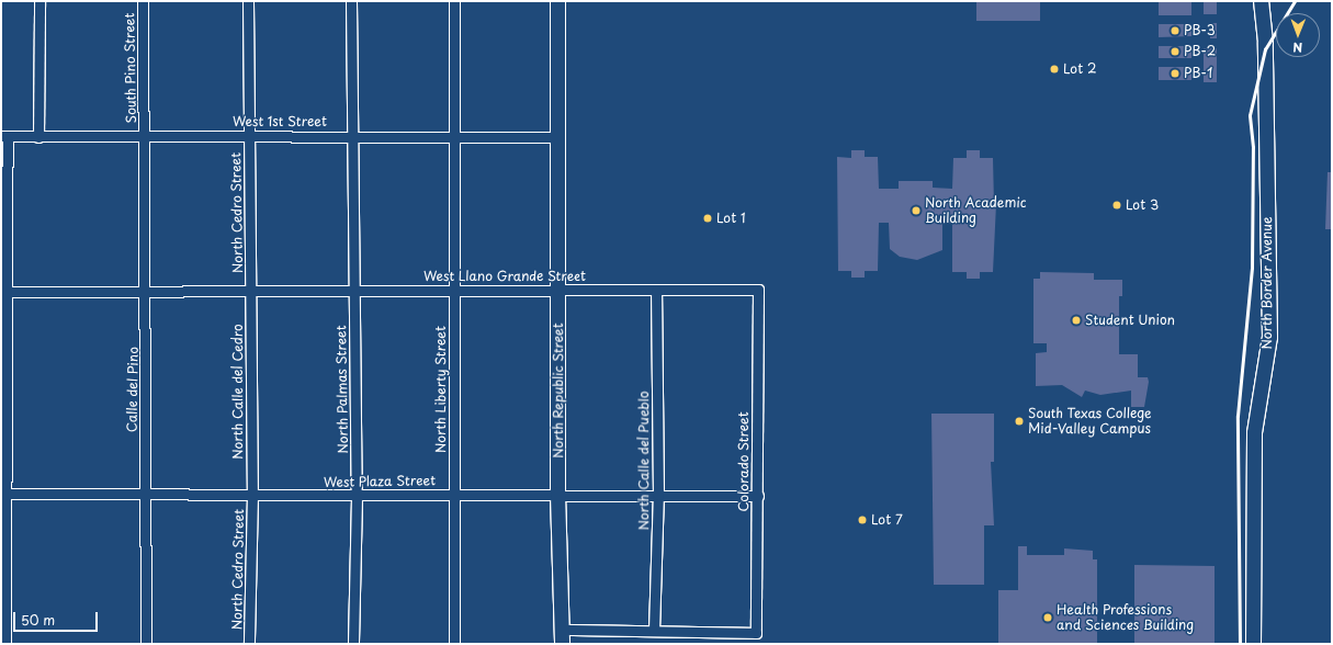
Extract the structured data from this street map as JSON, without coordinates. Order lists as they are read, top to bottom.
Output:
{
  "streets": {
    "street": [
      "South Pino Street",
      "West 1st Street",
      "North Cedro Street",
      "West Llano Grande Street",
      "North Border Avenue",
      "Calle del Pino",
      "North Palmas Street",
      "North Liberty Street",
      "North Republic Street",
      "North Calle del Cedro",
      "North Calle del Pueblo",
      "Colorado Street",
      "West Plaza Street"
    ]
  },
  "crossings": [
    ["South Pino Street", "West 1st Street"],
    ["South Pino Street", "Calle del Pino"],
    ["West 1st Street", "North Cedro Street"],
    ["West 1st Street", "Calle del Pino"],
    ["West 1st Street", "North Palmas Street"],
    ["West 1st Street", "North Liberty Street"],
    ["West 1st Street", "North Republic Street"],
    ["North Cedro Street", "West Llano Grande Street"],
    ["North Cedro Street", "North Calle del Cedro"],
    ["North Cedro Street", "West Plaza Street"],
    ["West Llano Grande Street", "Calle del Pino"],
    ["West Llano Grande Street", "North Palmas Street"],
    ["West Llano Grande Street", "North Liberty Street"],
    ["West Llano Grande Street", "North Republic Street"],
    ["West Llano Grande Street", "North Calle del Cedro"],
    ["West Llano Grande Street", "North Calle del Pueblo"],
    ["West Llano Grande Street", "Colorado Street"],
    ["Calle del Pino", "West Plaza Street"],
    ["North Palmas Street", "West Plaza Street"],
    ["North Liberty Street", "West Plaza Street"],
    ["North Republic Street", "West Plaza Street"],
    ["North Calle del Cedro", "West Plaza Street"],
    ["North Calle del Pueblo", "Colorado Street"],
    ["North Calle del Pueblo", "West Plaza Street"],
    ["Colorado Street", "West Plaza Street"]
  ],
  "places": [
    "PB-3",
    "PB-2",
    "Lot 2",
    "PB-1",
    "Lot 3",
    "North Academic Building",
    "Lot 1",
    "Student Union",
    "South Texas College Mid-Valley Campus",
    "Lot 7",
    "Health Professions and Sciences Building"
  ],
  "scale_bar": "50 m",
  "north": "bottom"
}
